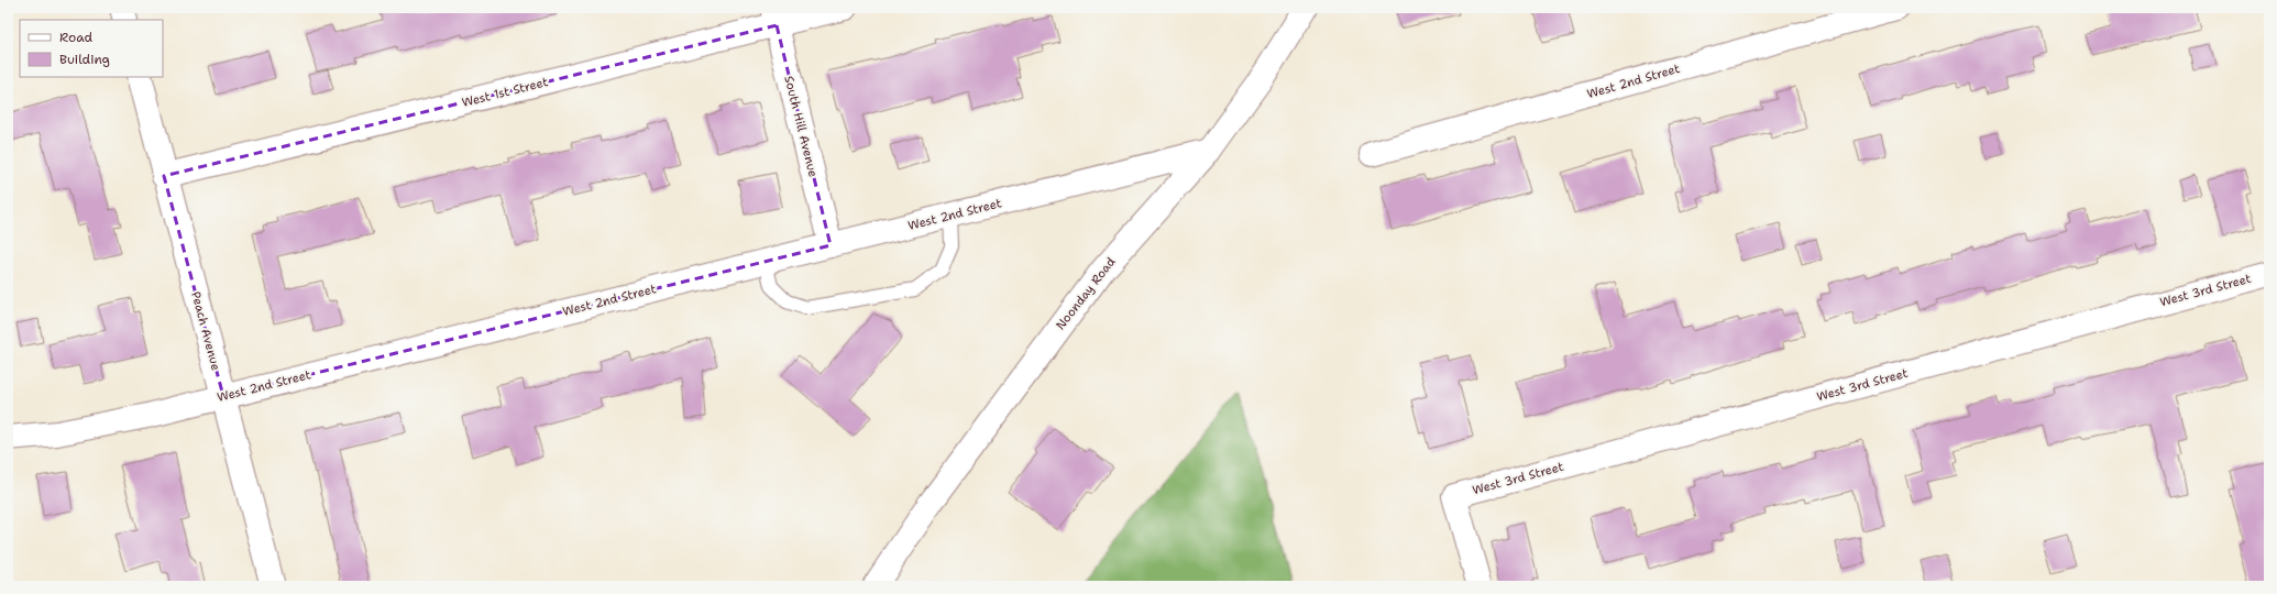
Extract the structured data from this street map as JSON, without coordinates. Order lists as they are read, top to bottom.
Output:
{
  "streets": {
    "street": [
      "West 2nd Street",
      "West 1st Street",
      "South Hill Avenue",
      "West 3rd Street",
      "Noonday Road",
      "Peach Avenue"
    ]
  },
  "crossings": [
    ["West 2nd Street", "South Hill Avenue"],
    ["West 2nd Street", "Noonday Road"],
    ["West 2nd Street", "Peach Avenue"],
    ["West 1st Street", "South Hill Avenue"],
    ["West 1st Street", "Peach Avenue"]
  ],
  "legend": ["Road", "Building"]
}
